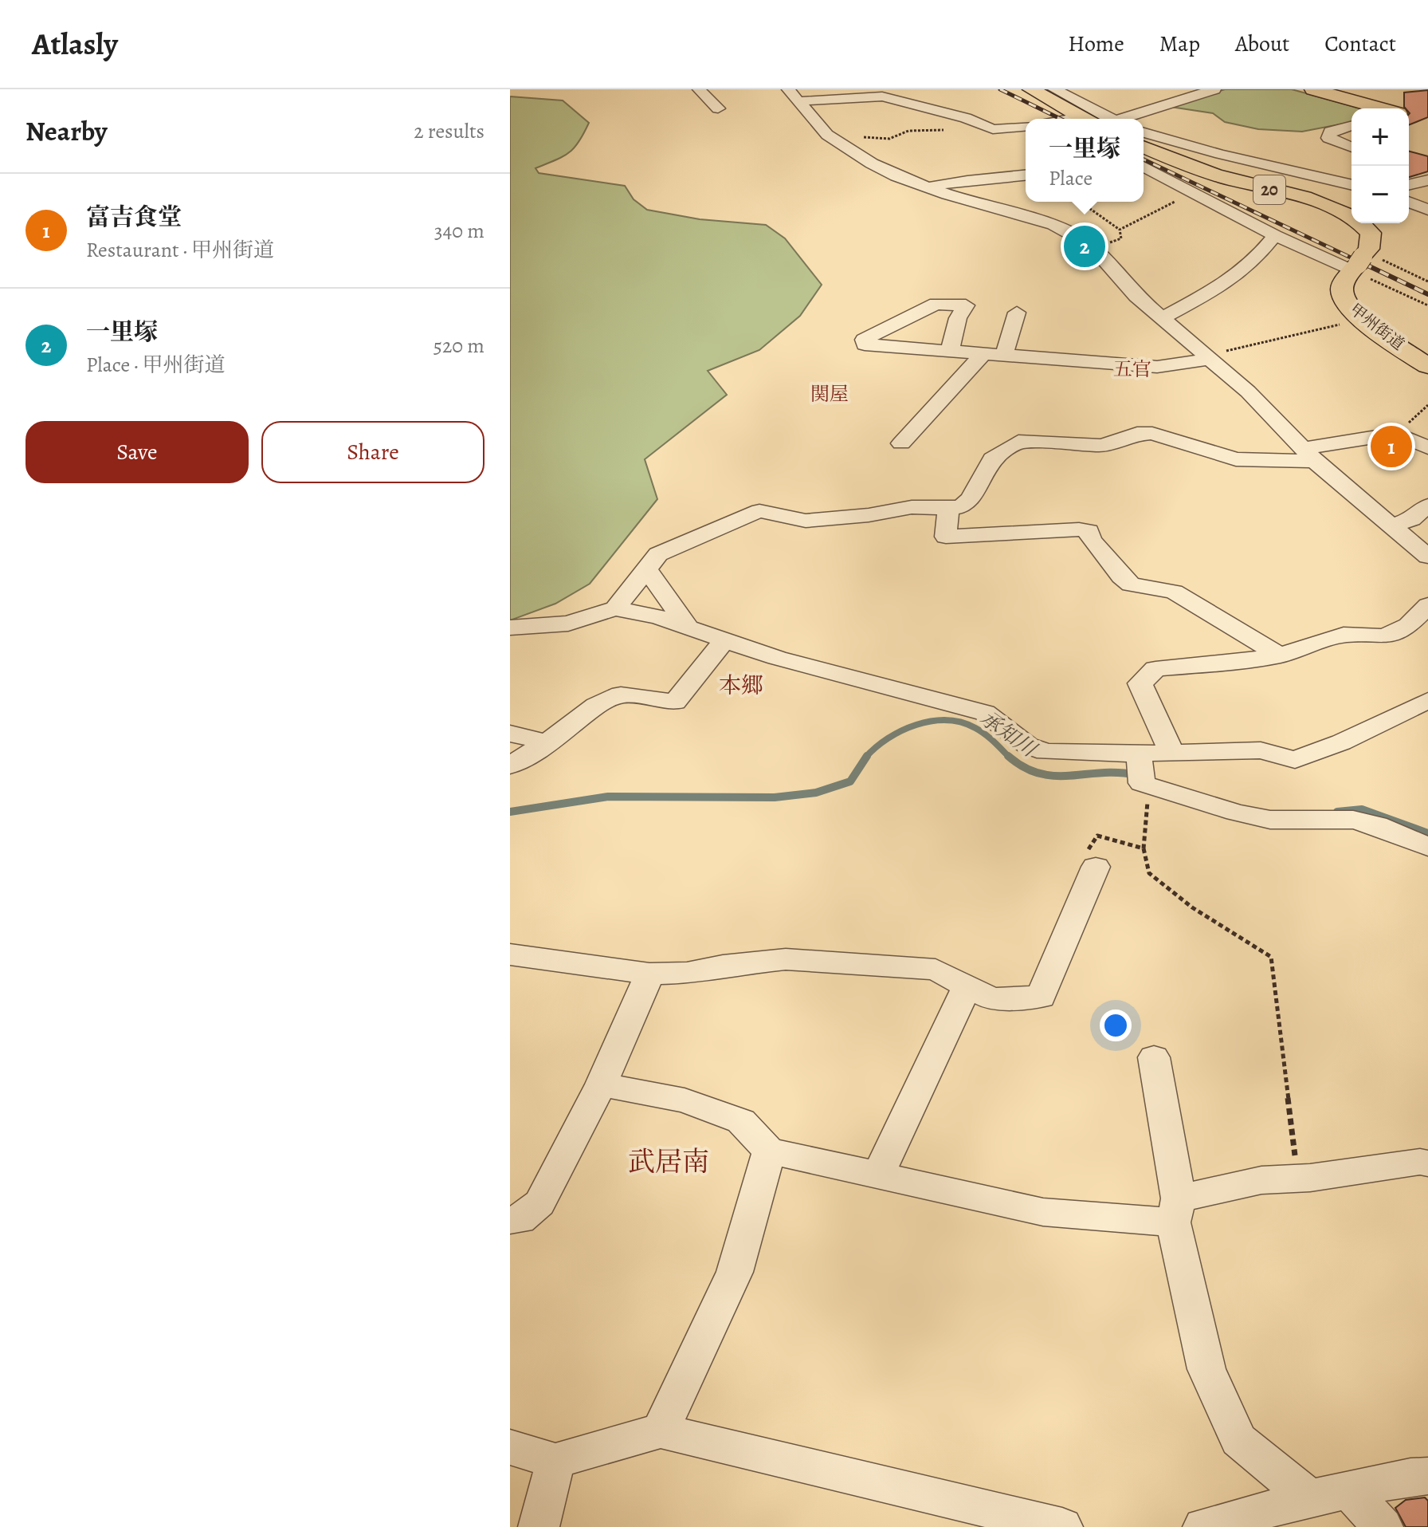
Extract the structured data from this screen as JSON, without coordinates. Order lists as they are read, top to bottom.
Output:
{
  "streets": {
    "main road": ["20", "甲州街道"]
  },
  "districts": [
    "五官",
    "関屋",
    "本郷",
    "武居南"
  ],
  "water": ["承知川"],
  "page": {
    "header": "Atlasly",
    "nav": [
      "Home",
      "Map",
      "About",
      "Contact"
    ],
    "heading": ["Nearby", "2 results"],
    "map_buttons": ["+", "−"],
    "popup": ["一里塚", "Place"],
    "list": [
      {
        "mark": "1",
        "name": "富吉食堂",
        "note": "Restaurant · 甲州街道",
        "value": "340 m"
      },
      {
        "mark": "2",
        "name": "一里塚",
        "note": "Place · 甲州街道",
        "value": "520 m"
      }
    ],
    "pins": ["2", "1"],
    "buttons": ["Save", "Share"]
  }
}
